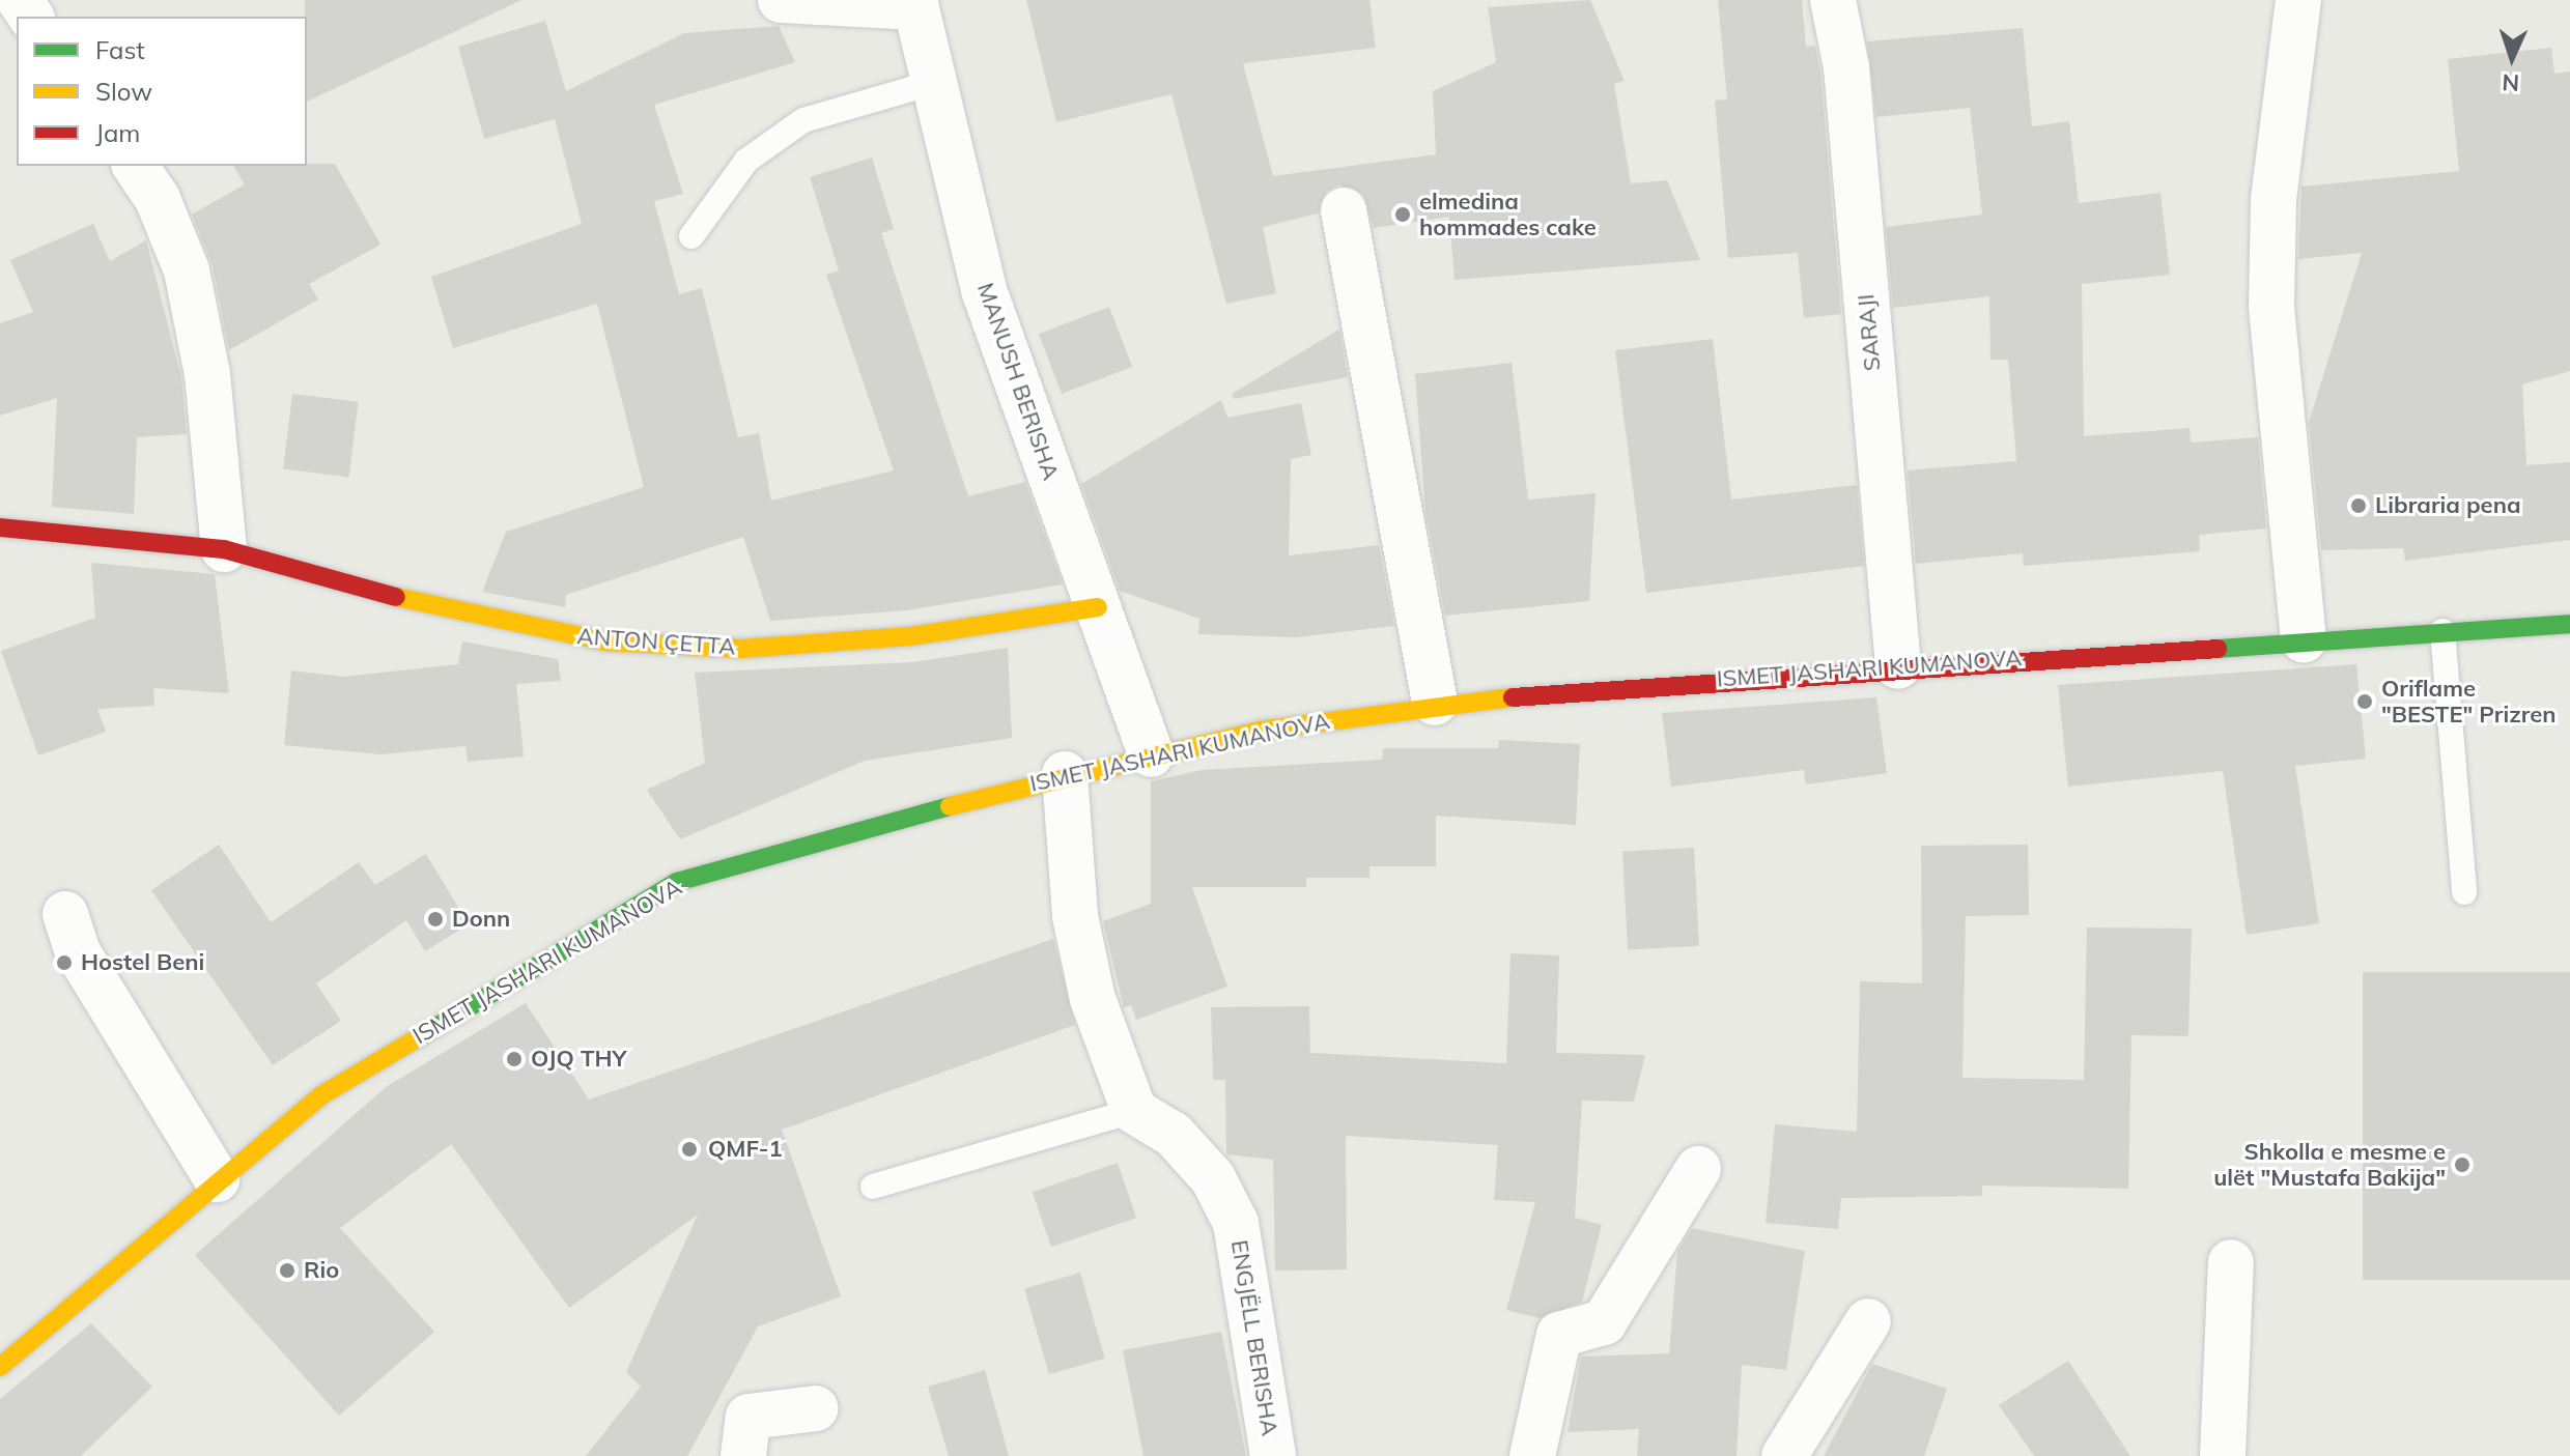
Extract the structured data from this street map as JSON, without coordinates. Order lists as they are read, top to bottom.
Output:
{
  "streets": {
    "street": [
      "SARAJI",
      "MANUSH BERISHA",
      "ANTON ÇETTA",
      "ISMET JASHARI KUMANOVA",
      "ENGJËLL BERISHA"
    ]
  },
  "crossings": [
    ["SARAJI", "ISMET JASHARI KUMANOVA"],
    ["MANUSH BERISHA", "ANTON ÇETTA"],
    ["MANUSH BERISHA", "ISMET JASHARI KUMANOVA"]
  ],
  "places": [
    "elmedina hommades cake",
    "Libraria pena",
    "Oriflame \"BESTE\" Prizren",
    "Donn",
    "Hostel Beni",
    "OJQ THY",
    "QMF-1",
    "Shkolla e mesme e ulët \"Mustafa Bakija\"",
    "Rio"
  ],
  "legend": ["Fast", "Slow", "Jam"],
  "north": "bottom"
}
